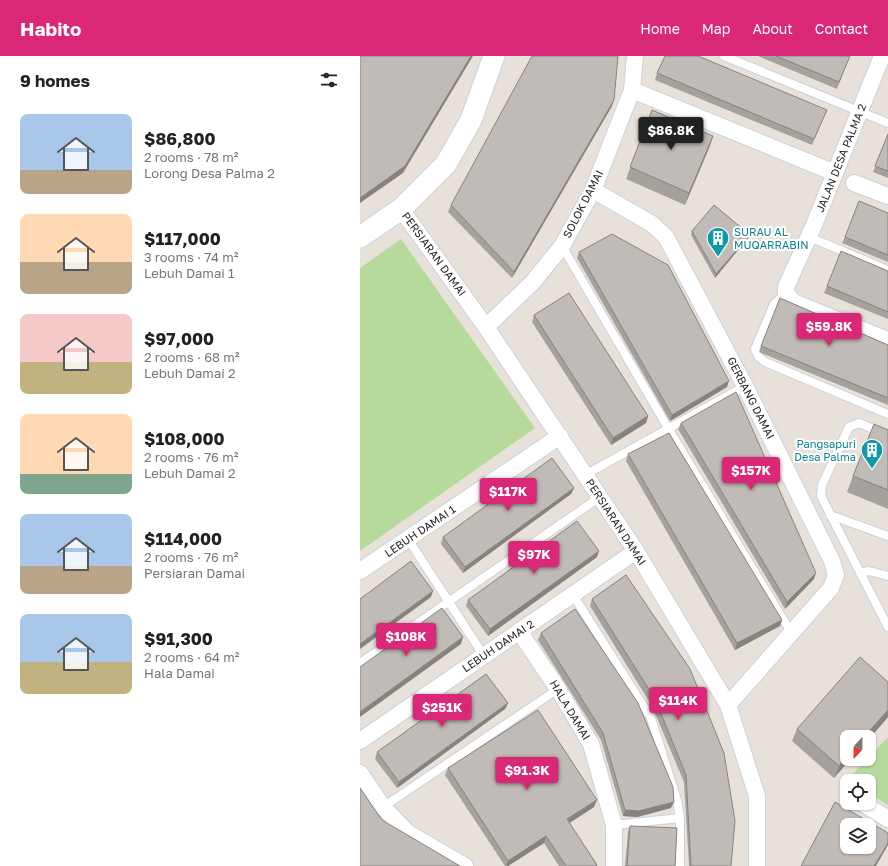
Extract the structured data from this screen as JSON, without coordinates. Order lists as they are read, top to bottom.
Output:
{
  "streets": {
    "street": [
      "JALAN DESA PALMA 2",
      "SOLOK DAMAI",
      "PERSIARAN DAMAI",
      "GERBANG DAMAI",
      "LEBUH DAMAI 1",
      "LEBUH DAMAI 2",
      "HALA DAMAI"
    ]
  },
  "crossings": [
    ["SOLOK DAMAI", "PERSIARAN DAMAI"],
    ["SOLOK DAMAI", "GERBANG DAMAI"],
    ["PERSIARAN DAMAI", "GERBANG DAMAI"],
    ["PERSIARAN DAMAI", "LEBUH DAMAI 1"],
    ["PERSIARAN DAMAI", "LEBUH DAMAI 2"],
    ["LEBUH DAMAI 2", "HALA DAMAI"]
  ],
  "places": {
    "building": ["SURAU AL MUQARRABIN", "Pangsapuri Desa Palma"]
  },
  "north": "bottom",
  "page": {
    "header": "Habito",
    "nav": [
      "Home",
      "Map",
      "About",
      "Contact"
    ],
    "heading": "9 homes",
    "list": [
      {
        "name": "$86,800",
        "note": "2 rooms · 78 m² · Lorong Desa Palma 2"
      },
      {
        "name": "$117,000",
        "note": "3 rooms · 74 m² · Lebuh Damai 1"
      },
      {
        "name": "$97,000",
        "note": "2 rooms · 68 m² · Lebuh Damai 2"
      },
      {
        "name": "$108,000",
        "note": "2 rooms · 76 m² · Lebuh Damai 2"
      },
      {
        "name": "$114,000",
        "note": "2 rooms · 76 m² · Persiaran Damai"
      },
      {
        "name": "$91,300",
        "note": "2 rooms · 64 m² · Hala Damai"
      }
    ],
    "price": [
      "$86.8K",
      "$59.8K",
      "$157K",
      "$117K",
      "$97K",
      "$108K",
      "$114K",
      "$251K",
      "$91.3K"
    ]
  }
}
